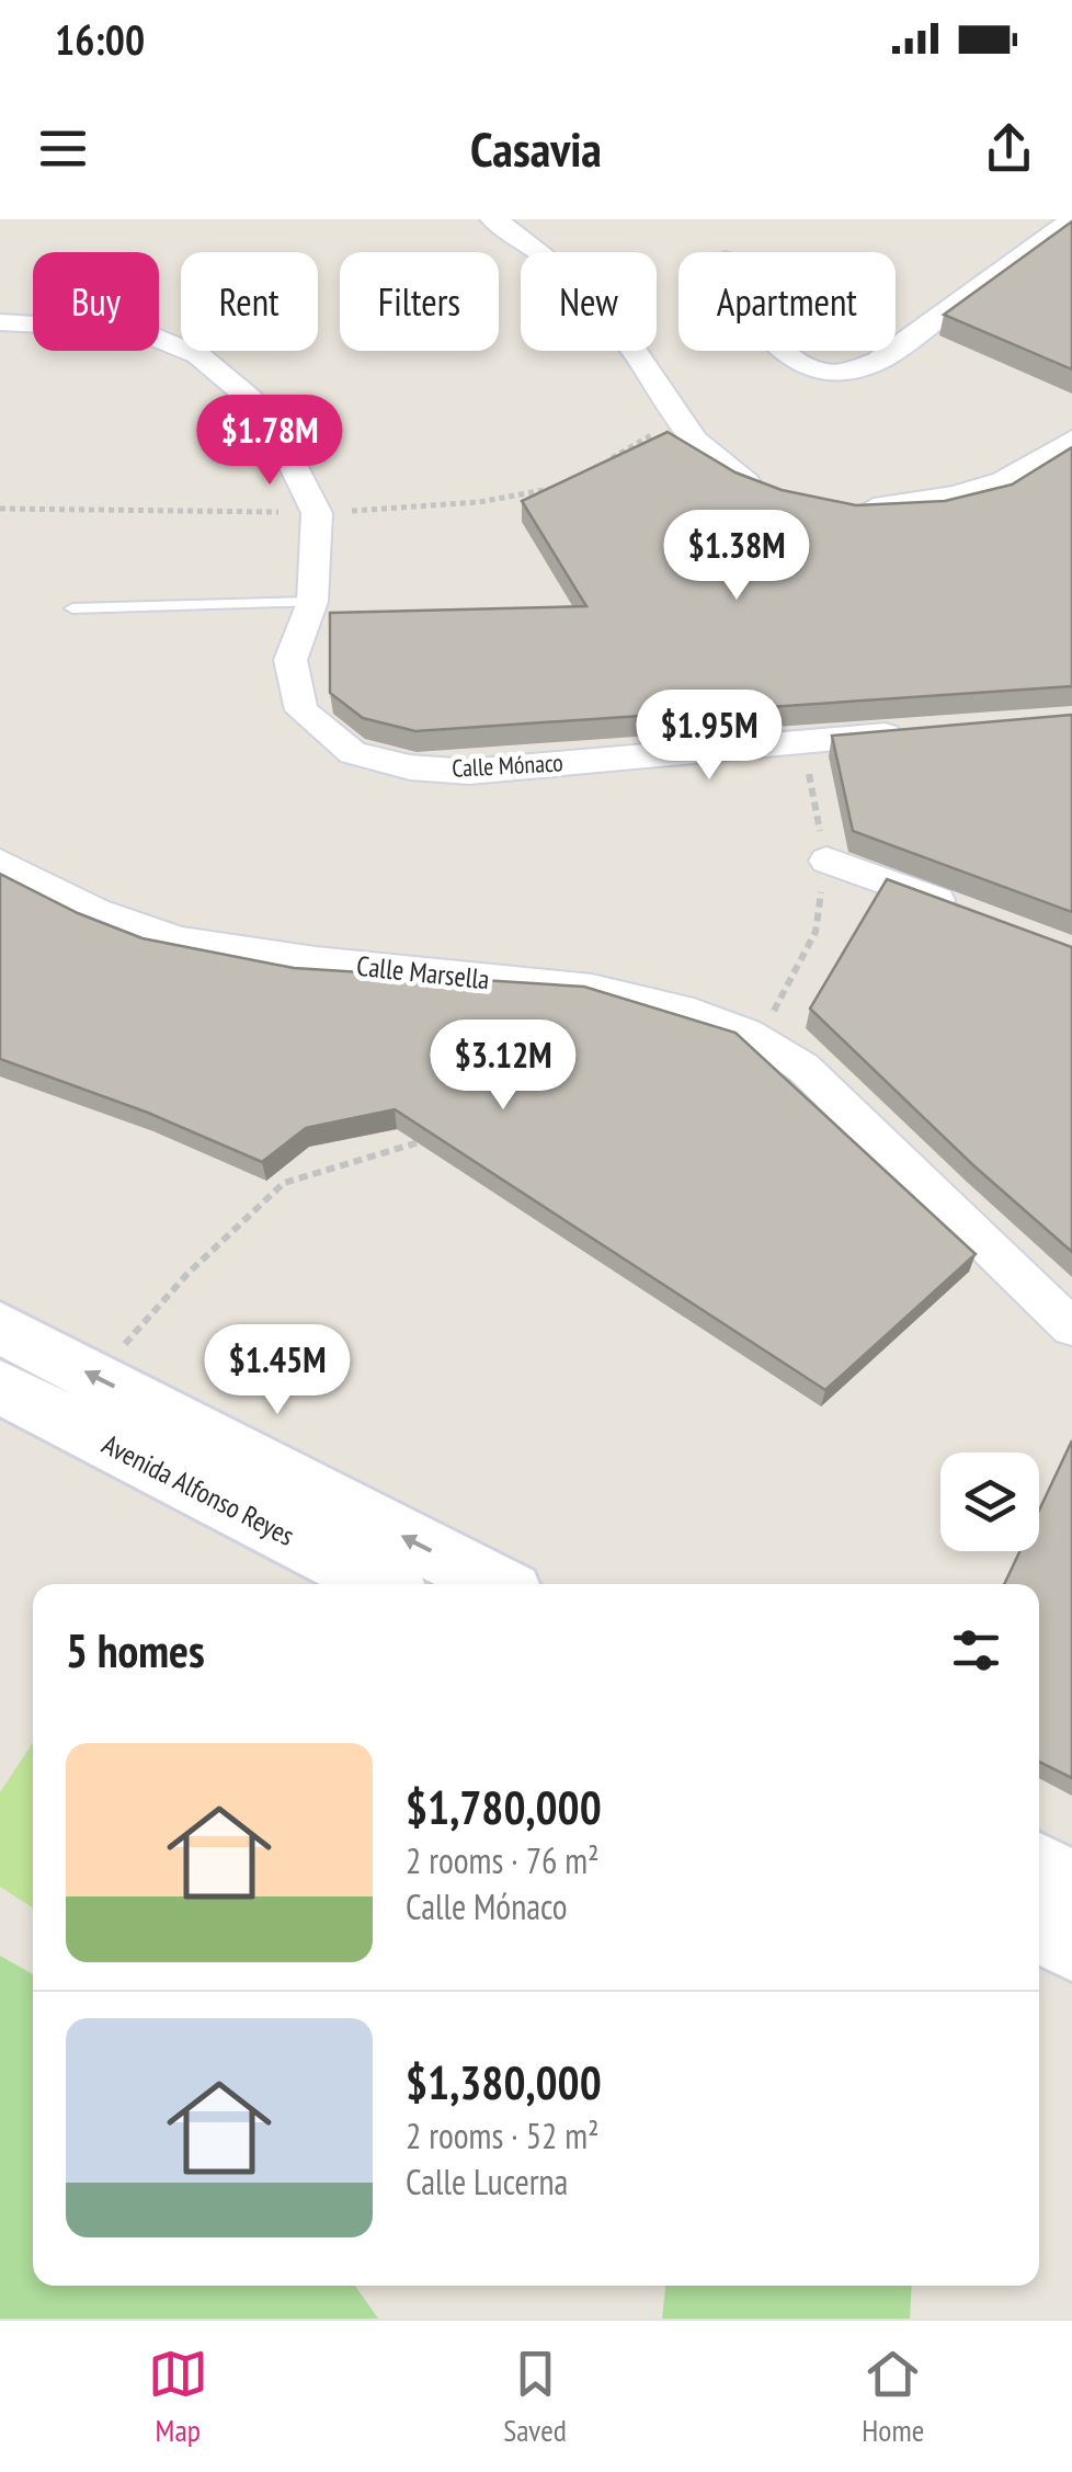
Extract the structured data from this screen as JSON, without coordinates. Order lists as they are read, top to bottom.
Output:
{
  "streets": {
    "main road": ["Avenida Alfonso Reyes"],
    "street": ["Calle Mónaco", "Calle Marsella"]
  },
  "page": {
    "status": "16:00",
    "header": "Casavia",
    "chip": [
      "Buy",
      "Rent",
      "Filters",
      "New",
      "Apartment"
    ],
    "price": [
      "$1.78M",
      "$1.38M",
      "$1.95M",
      "$3.12M",
      "$1.45M"
    ],
    "heading": "5 homes",
    "list": [
      {
        "name": "$1,780,000",
        "note": "2 rooms · 76 m² · Calle Mónaco"
      },
      {
        "name": "$1,380,000",
        "note": "2 rooms · 52 m² · Calle Lucerna"
      }
    ],
    "tabs": ["Map", "Saved", "Home"]
  }
}
